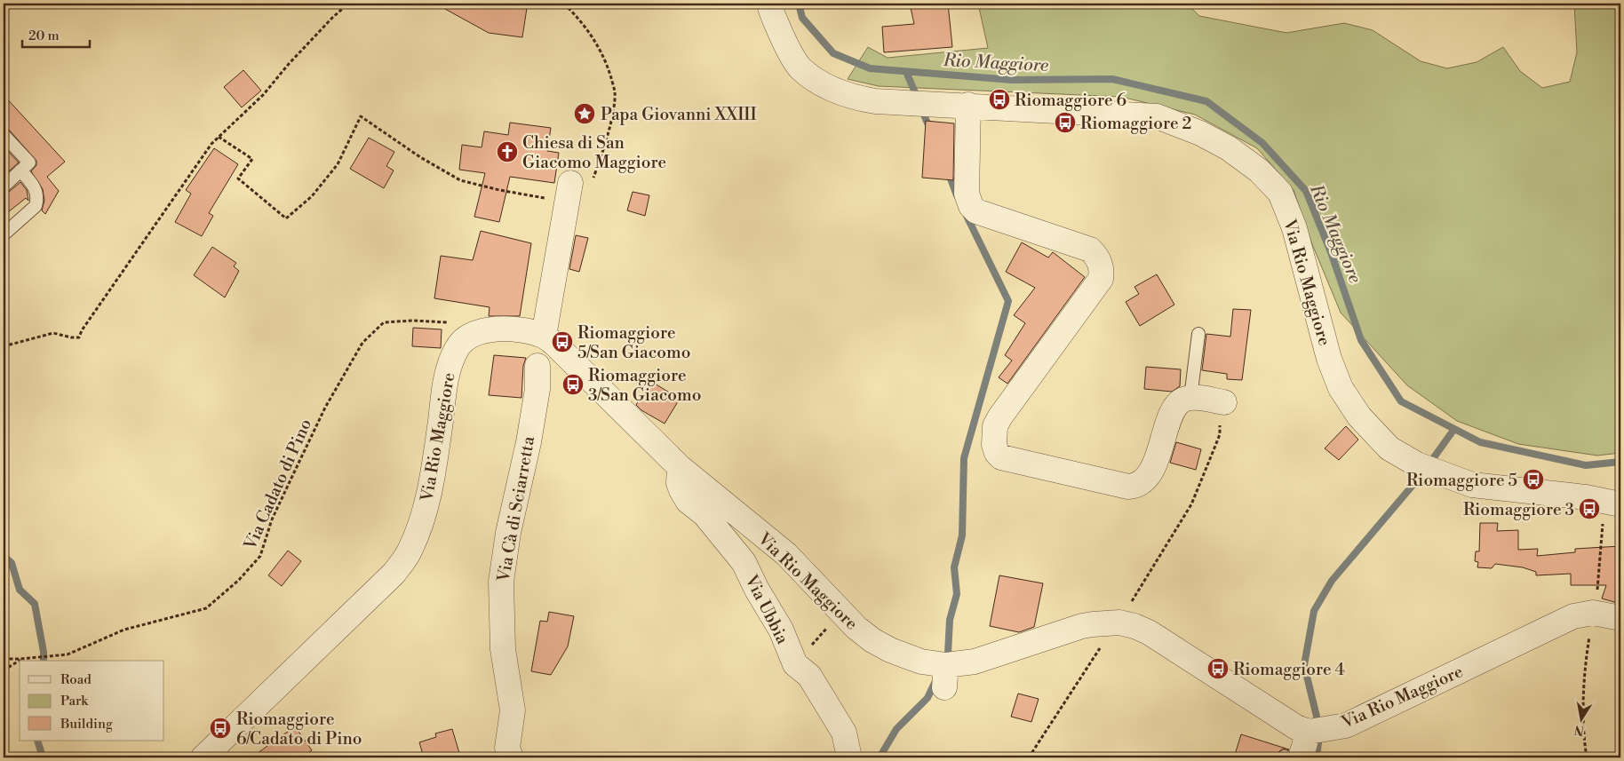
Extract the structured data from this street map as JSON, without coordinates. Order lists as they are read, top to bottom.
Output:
{
  "streets": {
    "street": ["Via Rio Maggiore", "Via Cà di Sciarretta", "Via Ubbia"],
    "path": ["Via Cadato di Pino"]
  },
  "crossings": [
    ["Via Rio Maggiore", "Via Ubbia"]
  ],
  "water": ["Rio Maggiore"],
  "places": {
    "bus stop": [
      "Riomaggiore 6",
      "Riomaggiore 2",
      "Riomaggiore 5/San Giacomo",
      "Riomaggiore 3/San Giacomo",
      "Riomaggiore 5",
      "Riomaggiore 3",
      "Riomaggiore 4",
      "Riomaggiore 6/Cadato di Pino"
    ],
    "place": ["Papa Giovanni XXIII"],
    "church": ["Chiesa di San Giacomo Maggiore"]
  },
  "legend": ["Road", "Park", "Building"],
  "scale_bar": "20 m",
  "north": "bottom"
}
